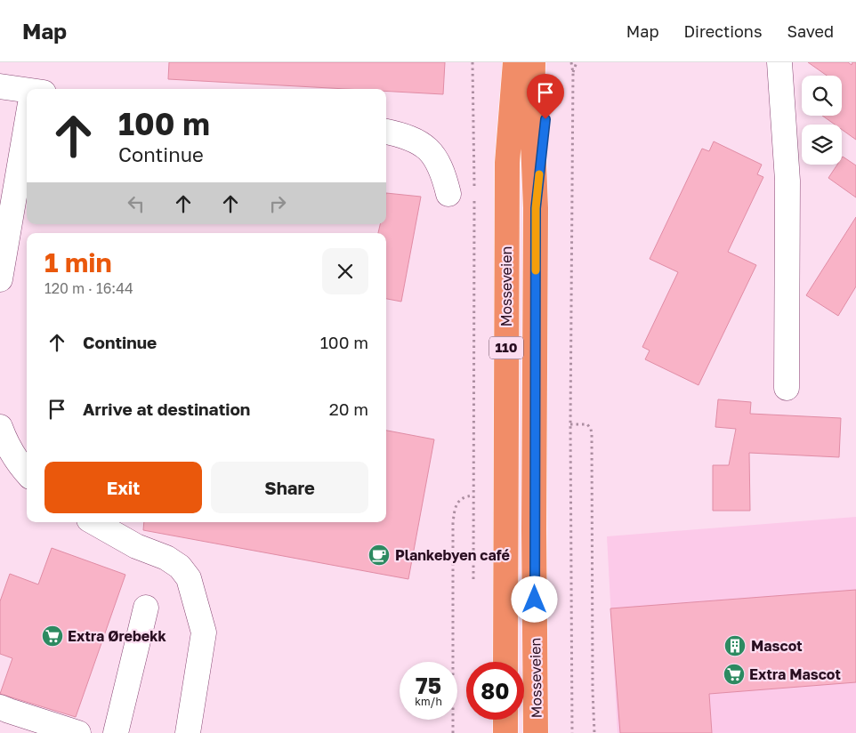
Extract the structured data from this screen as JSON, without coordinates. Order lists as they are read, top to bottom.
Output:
{
  "streets": {
    "highway": ["Mosseveien", "110"]
  },
  "crossings": [
    ["Mosseveien", "110"]
  ],
  "places": {
    "cafe": ["Plankebyen café"],
    "supermarket": ["Extra Ørebekk", "Extra Mascot"],
    "building": ["Mascot"]
  },
  "page": {
    "header": "Map",
    "nav": ["Map", "Directions", "Saved"],
    "turn": ["100 m", "Continue"],
    "heading": ["1 min", "120 m · 16:44"],
    "list": [
      {
        "name": "Continue",
        "value": "100 m"
      },
      {
        "name": "Arrive at destination",
        "value": "20 m"
      }
    ],
    "buttons": ["Exit", "Share"],
    "speed": "75 km/h",
    "limit": "80"
  }
}
